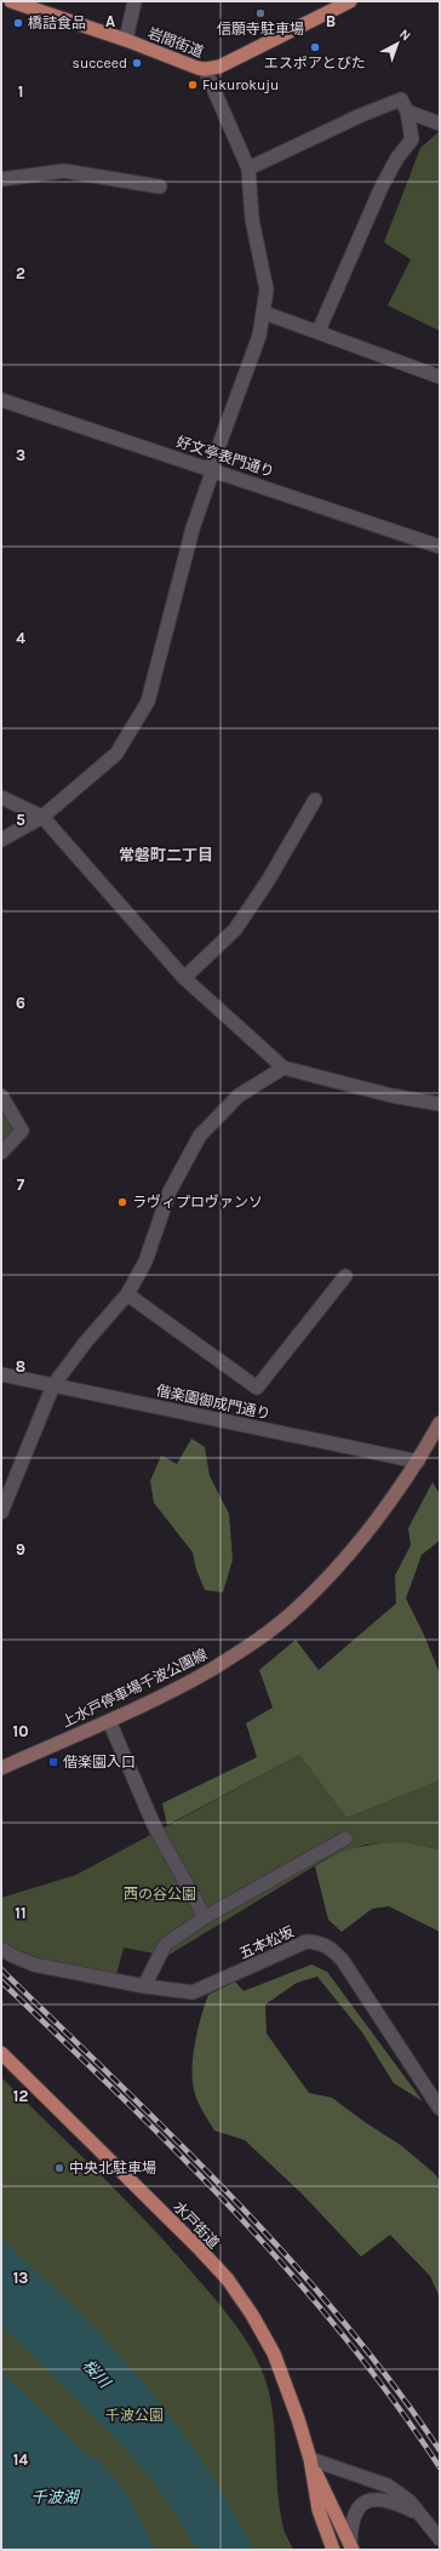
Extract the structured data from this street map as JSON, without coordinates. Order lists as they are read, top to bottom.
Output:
{
  "streets": {
    "main road": ["岩間街道", "上水戸停車場千波公園線", "水戸街道"],
    "street": ["好文亭表門通り", "偕楽園御成門通り", "五本松坂"]
  },
  "crossings": [
    ["偕楽園御成門通り", "上水戸停車場千波公園線"]
  ],
  "districts": ["常磐町二丁目"],
  "water": ["桜川", "千波湖"],
  "parks": ["西の谷公園", "千波公園"],
  "places": {
    "other": [
      "信願寺駐車場",
      "橋詰食品",
      "エスポアとびた",
      "succeed",
      "Fukurokuju",
      "ラヴィプロヴァンソ",
      "中央北駐車場"
    ],
    "transit": ["偕楽園入口"]
  },
  "north": "top right",
  "grid": {
    "columns": ["A", "B"],
    "rows": [
      "1",
      "2",
      "3",
      "4",
      "5",
      "6",
      "7",
      "8",
      "9",
      "10",
      "11",
      "12",
      "13",
      "14"
    ]
  }
}
